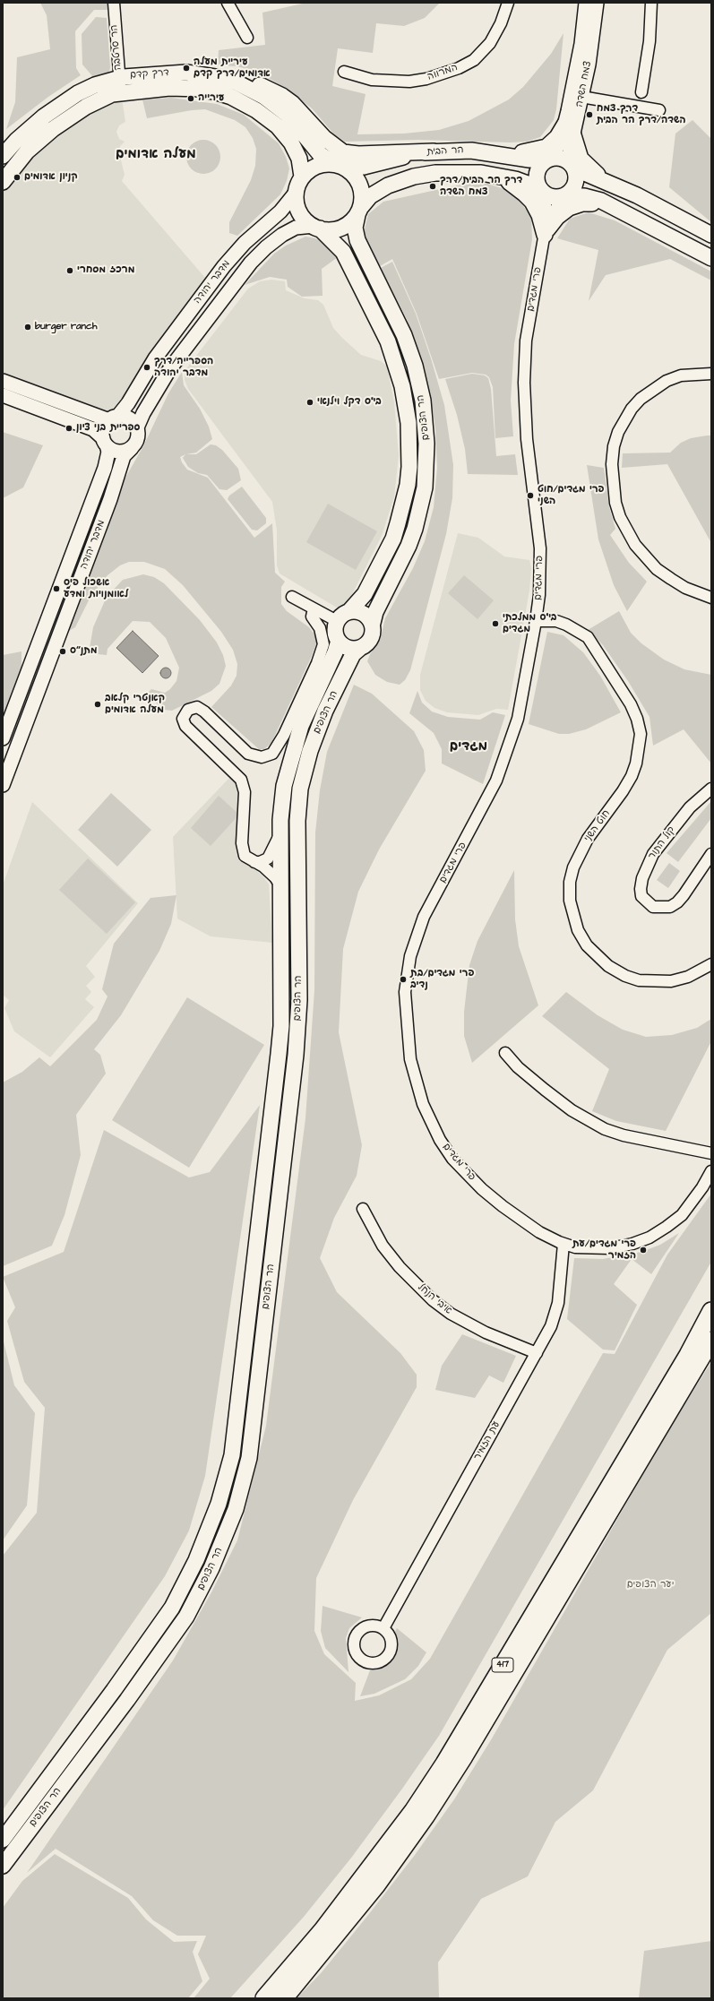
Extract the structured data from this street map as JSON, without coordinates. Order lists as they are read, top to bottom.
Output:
{
  "streets": {
    "main road": [
      "דרך קדם",
      "הר הבית",
      "הר הצופים",
      "417"
    ],
    "street": [
      "הר סרטבה",
      "המרווה",
      "צמח השדה",
      "מדבר יהודה",
      "פרי מגדים",
      "חוט השני",
      "קול התור",
      "איבי הנחל",
      "עת הזמיר"
    ]
  },
  "crossings": [
    ["הר סרטבה", "דרך קדם"],
    ["דרך קדם", "הר הבית"],
    ["דרך קדם", "מדבר יהודה"],
    ["דרך קדם", "הר הצופים"],
    ["צמח השדה", "הר הבית"],
    ["צמח השדה", "פרי מגדים"],
    ["הר הבית", "מדבר יהודה"],
    ["הר הבית", "פרי מגדים"],
    ["הר הבית", "הר הצופים"],
    ["מדבר יהודה", "הר הצופים"],
    ["פרי מגדים", "חוט השני"],
    ["פרי מגדים", "עת הזמיר"],
    ["איבי הנחל", "עת הזמיר"]
  ],
  "districts": ["מעלה אדומים", "מגדים"],
  "parks": ["יער הצופים"],
  "places": [
    "עיריית מעלה אדומים/דרך קדם",
    "עירייה",
    "דרך צמח השדה/דרך הר הבית",
    "קניון אדומים",
    "דרך הר הבית/דרך צמח השדה",
    "מרכז מסחרי",
    "burger ranch",
    "הספרייה/דרך מדבר יהודה",
    "בי\"ס דקל וילנאי",
    "ספריית בני ציון",
    "פרי מגדים/חוט השני",
    "אשכול פיס לאומנויות ומדע",
    "בי\"ס ממלכתי מגדים",
    "מתנ״ס",
    "קאנטרי קלאב מעלה אדומים",
    "פרי מגדים/בת נדיב",
    "פרי מגדים/עת הזמיר"
  ]
}
